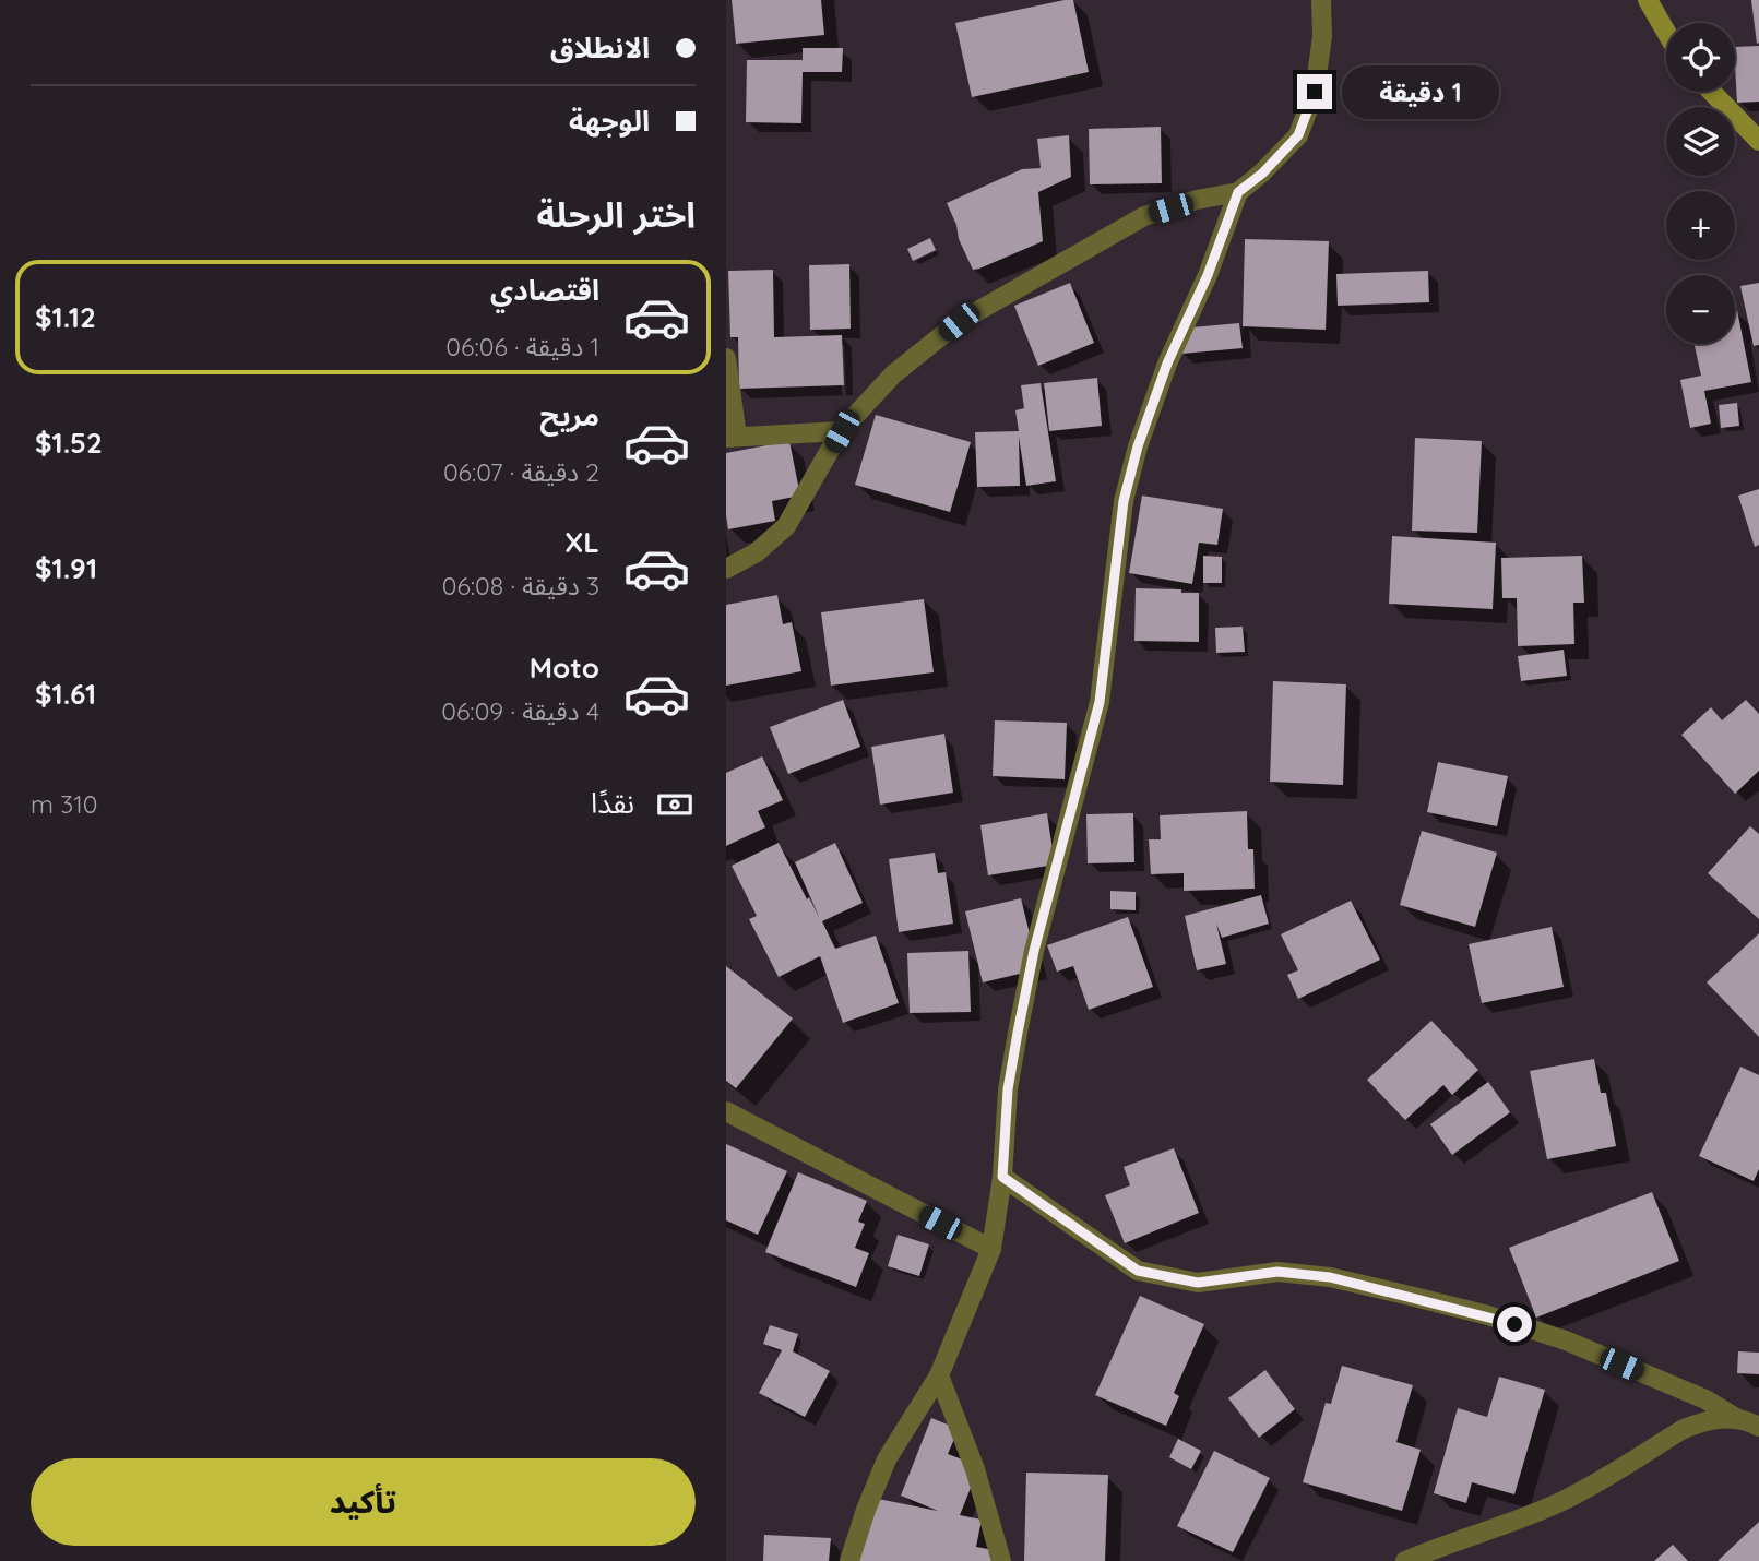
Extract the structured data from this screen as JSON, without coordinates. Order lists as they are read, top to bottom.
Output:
{
  "page": {
    "banner": ["الانطلاق", "الوجهة"],
    "map_buttons": ["+", "−"],
    "bubble": "1 دقيقة",
    "heading": "اختر الرحلة",
    "list": [
      {
        "name": "اقتصادي",
        "note": "1 دقيقة · 06:06",
        "value": "$1.12"
      },
      {
        "name": "مريح",
        "note": "2 دقيقة · 06:07",
        "value": "$1.52"
      },
      {
        "name": "XL",
        "note": "3 دقيقة · 06:08",
        "value": "$1.91"
      },
      {
        "name": "Moto",
        "note": "4 دقيقة · 06:09",
        "value": "$1.61"
      }
    ],
    "pay": ["نقدًا", "310 m"],
    "buttons": "تأكيد"
  }
}
